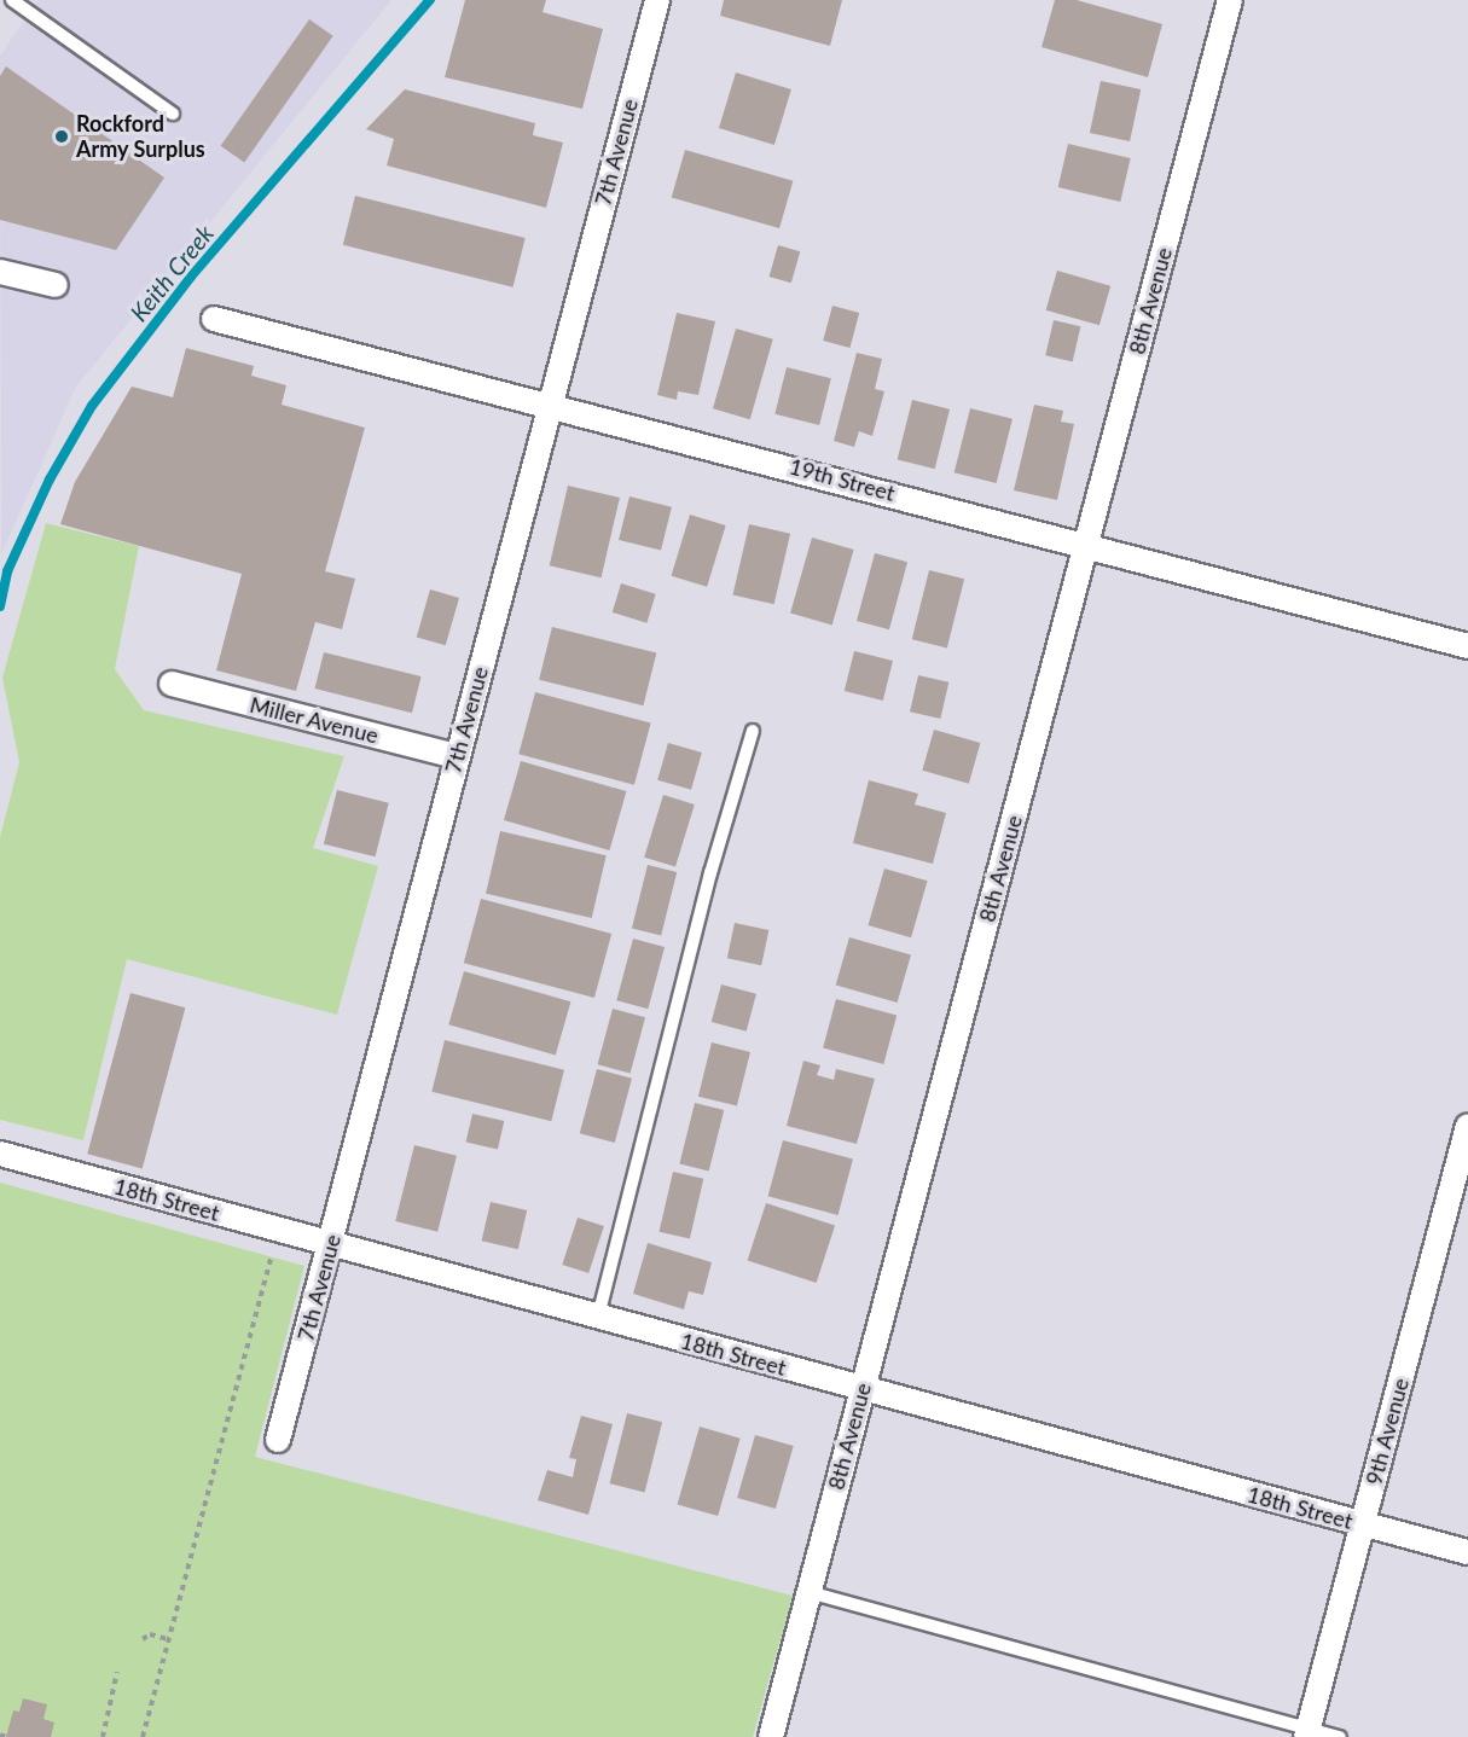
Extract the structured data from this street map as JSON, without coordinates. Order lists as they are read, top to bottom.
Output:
{
  "streets": {
    "street": [
      "7th Avenue",
      "8th Avenue",
      "19th Street",
      "Miller Avenue",
      "18th Street",
      "9th Avenue"
    ]
  },
  "crossings": [
    ["7th Avenue", "19th Street"],
    ["7th Avenue", "Miller Avenue"],
    ["7th Avenue", "18th Street"],
    ["8th Avenue", "19th Street"],
    ["8th Avenue", "18th Street"],
    ["18th Street", "9th Avenue"]
  ],
  "water": ["Keith Creek"],
  "places": ["Rockford Army Surplus"]
}
